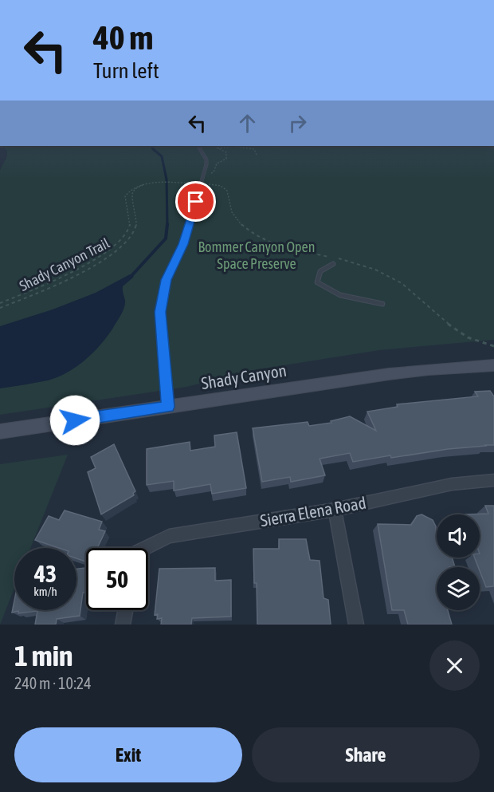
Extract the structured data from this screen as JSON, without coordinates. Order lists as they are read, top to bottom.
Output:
{
  "streets": {
    "main road": ["Shady Canyon"],
    "street": ["Sierra Elena Road"],
    "path": ["Shady Canyon Trail"]
  },
  "parks": ["Bommer Canyon Open Space Preserve"],
  "page": {
    "turn": ["40 m", "Turn left"],
    "speed": "43 km/h",
    "limit": "50",
    "heading": ["1 min", "240 m · 10:24"],
    "buttons": ["Exit", "Share"]
  }
}
